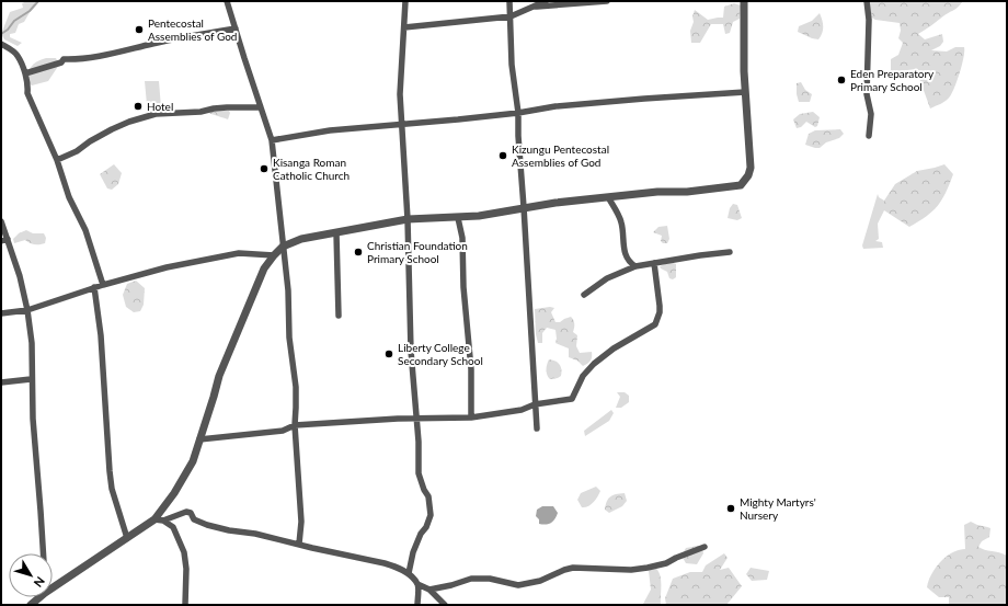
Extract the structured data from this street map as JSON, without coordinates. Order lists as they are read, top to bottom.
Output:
{
  "places": [
    "Pentecostal Assemblies of God",
    "Eden Preparatory Primary School",
    "Hotel",
    "Kizungu Pentecostal Assemblies of God",
    "Kisanga Roman Catholic Church",
    "Christian Foundation Primary School",
    "Liberty College Secondary School",
    "Mighty Martyrs' Nursery"
  ],
  "north": "bottom right"
}
